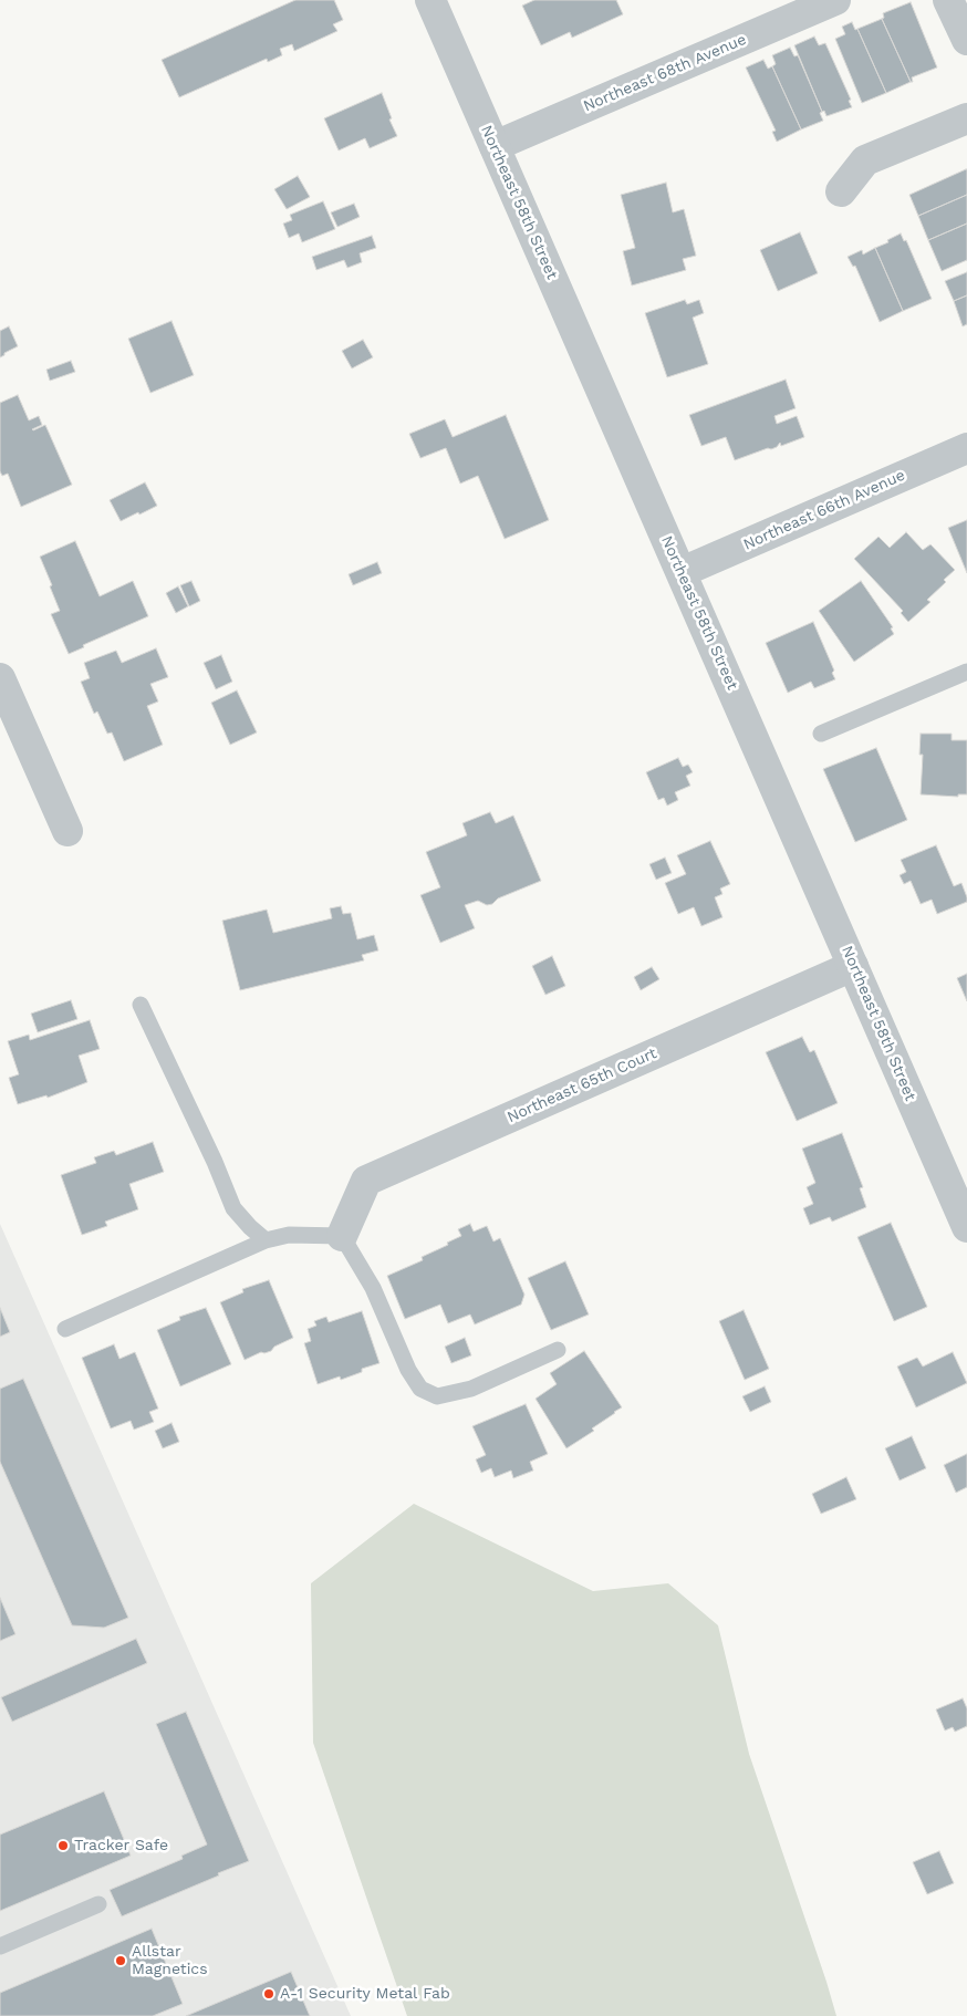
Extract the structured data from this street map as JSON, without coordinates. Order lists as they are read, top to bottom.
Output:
{
  "streets": {
    "street": [
      "Northeast 68th Avenue",
      "Northeast 58th Street",
      "Northeast 66th Avenue",
      "Northeast 65th Court"
    ]
  },
  "crossings": [
    ["Northeast 68th Avenue", "Northeast 58th Street"],
    ["Northeast 58th Street", "Northeast 66th Avenue"],
    ["Northeast 58th Street", "Northeast 65th Court"]
  ],
  "places": ["Tracker Safe", "Allstar Magnetics", "A-1 Security Metal Fab"]
}
